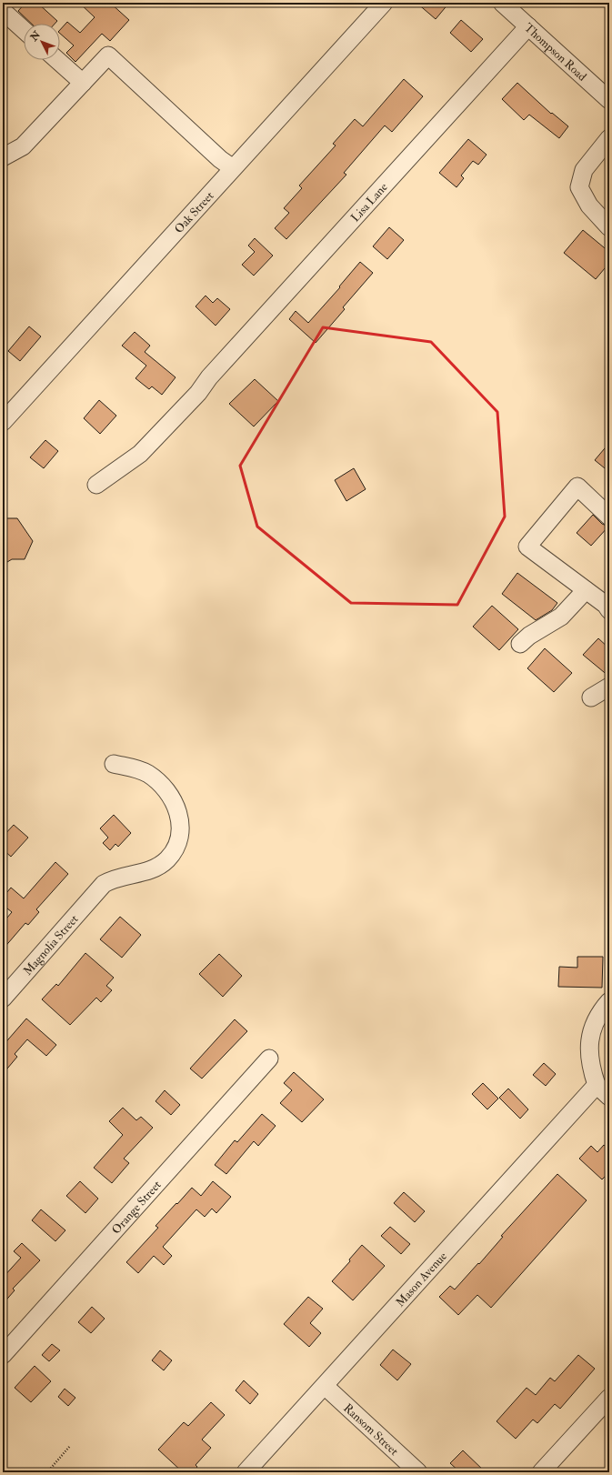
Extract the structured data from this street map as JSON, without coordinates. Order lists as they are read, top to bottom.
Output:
{
  "streets": {
    "street": [
      "Thompson Road",
      "Lisa Lane",
      "Oak Street",
      "Magnolia Street",
      "Orange Street",
      "Mason Avenue",
      "Ransom Street"
    ]
  },
  "crossings": [
    ["Thompson Road", "Lisa Lane"],
    ["Mason Avenue", "Ransom Street"]
  ],
  "north": "top left"
}
